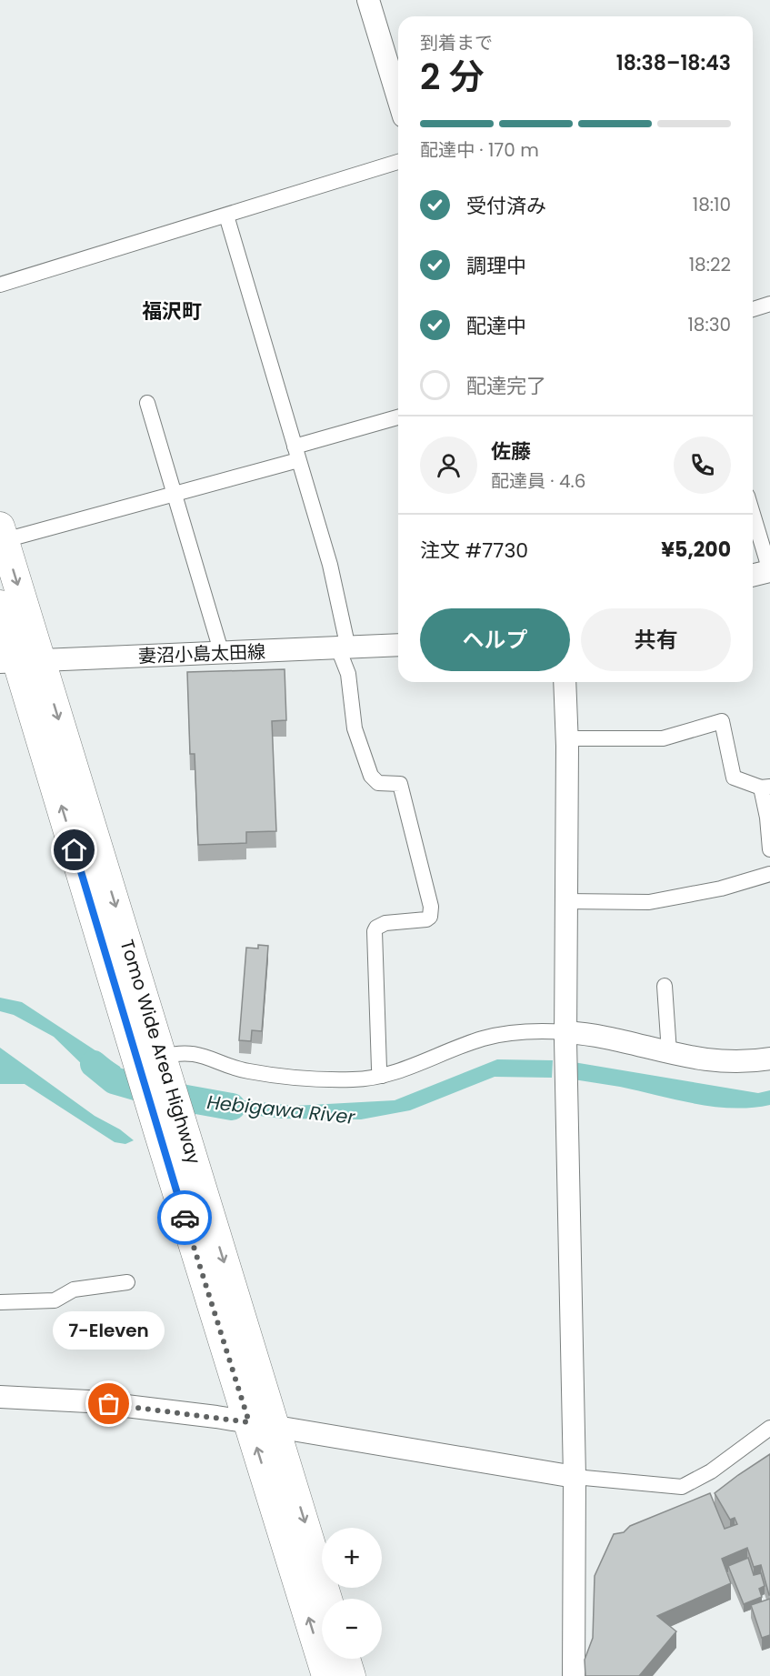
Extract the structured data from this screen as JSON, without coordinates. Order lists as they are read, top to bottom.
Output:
{
  "streets": {
    "highway": ["Tomo Wide Area Highway"],
    "street": ["妻沼小島太田線"]
  },
  "crossings": [
    ["妻沼小島太田線", "Tomo Wide Area Highway"]
  ],
  "districts": ["福沢町"],
  "water": ["Hebigawa River"],
  "places": ["7-Eleven"],
  "page": {
    "heading": ["2 分", "到着まで", "18:38–18:43"],
    "panel": [
      "佐藤",
      "配達員 · 4.6",
      "注文 #7730",
      "¥5,200"
    ],
    "bar": "配達中 · 170 m",
    "list": [
      ["受付済み", "18:10"],
      ["調理中", "18:22"],
      ["配達中", "18:30"],
      "配達完了"
    ],
    "buttons": ["ヘルプ", "共有"],
    "bubble": "7-Eleven",
    "map_buttons": ["+", "−"]
  }
}
